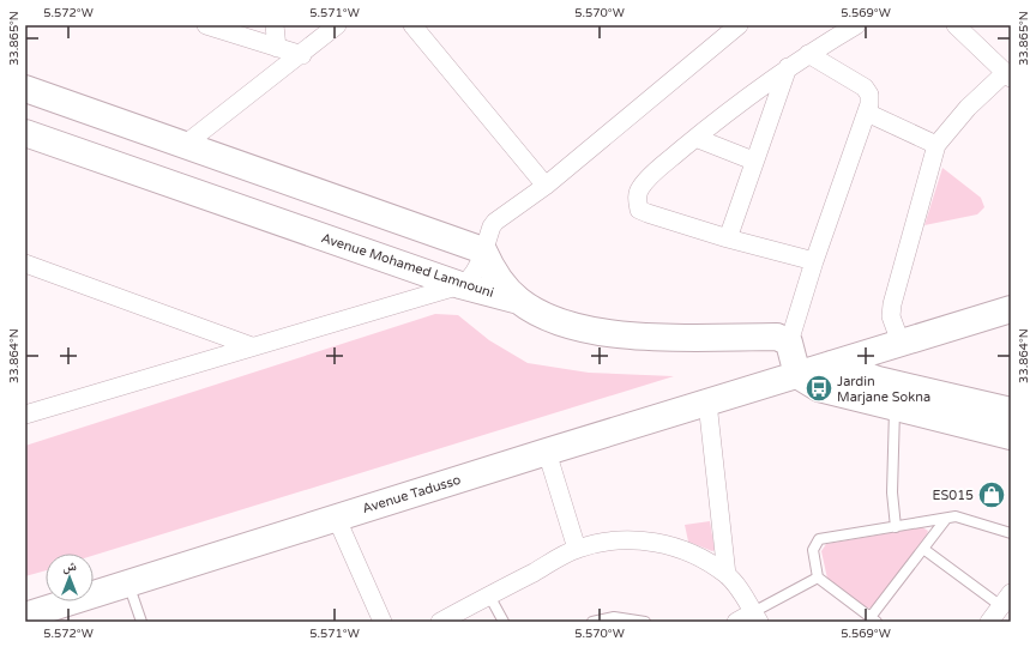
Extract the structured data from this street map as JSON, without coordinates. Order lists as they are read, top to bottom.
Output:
{
  "streets": {
    "street": ["Avenue Mohamed Lamnouni", "Avenue Tadusso"]
  },
  "places": {
    "bus stop": ["Jardin Marjane Sokna"],
    "shop": ["ES015"]
  },
  "north": "top",
  "coordinates": [
    "5.572°W",
    "5.571°W",
    "5.570°W",
    "5.569°W",
    "33.865°N",
    "33.864°N"
  ]
}
